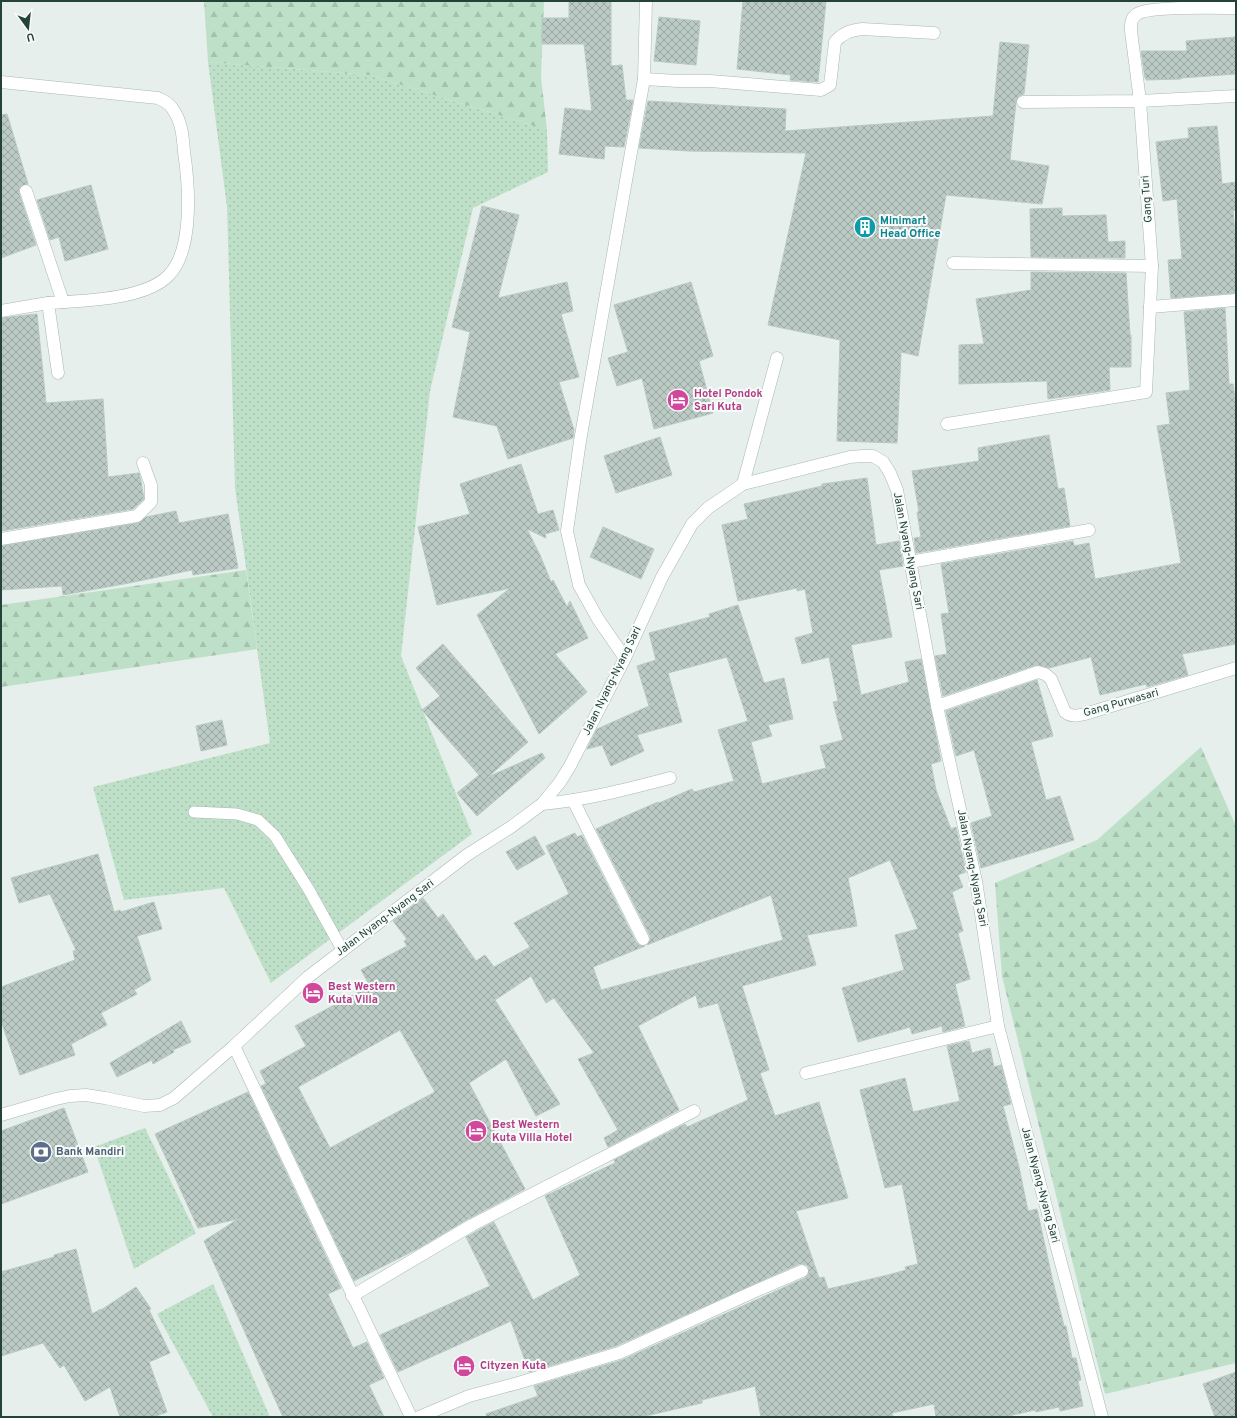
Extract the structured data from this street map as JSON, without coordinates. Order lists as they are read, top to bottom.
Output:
{
  "streets": {
    "street": ["Gang Turi", "Jalan Nyang-Nyang Sari", "Gang Purwasari"]
  },
  "crossings": [
    ["Jalan Nyang-Nyang Sari", "Gang Purwasari"]
  ],
  "places": {
    "building": ["Minimart Head Office"],
    "hotel": [
      "Hotel Pondok Sari Kuta",
      "Best Western Kuta Villa",
      "Best Western Kuta Villa Hotel",
      "Cityzen Kuta"
    ],
    "bank": ["Bank Mandiri"]
  },
  "north": "bottom"
}
